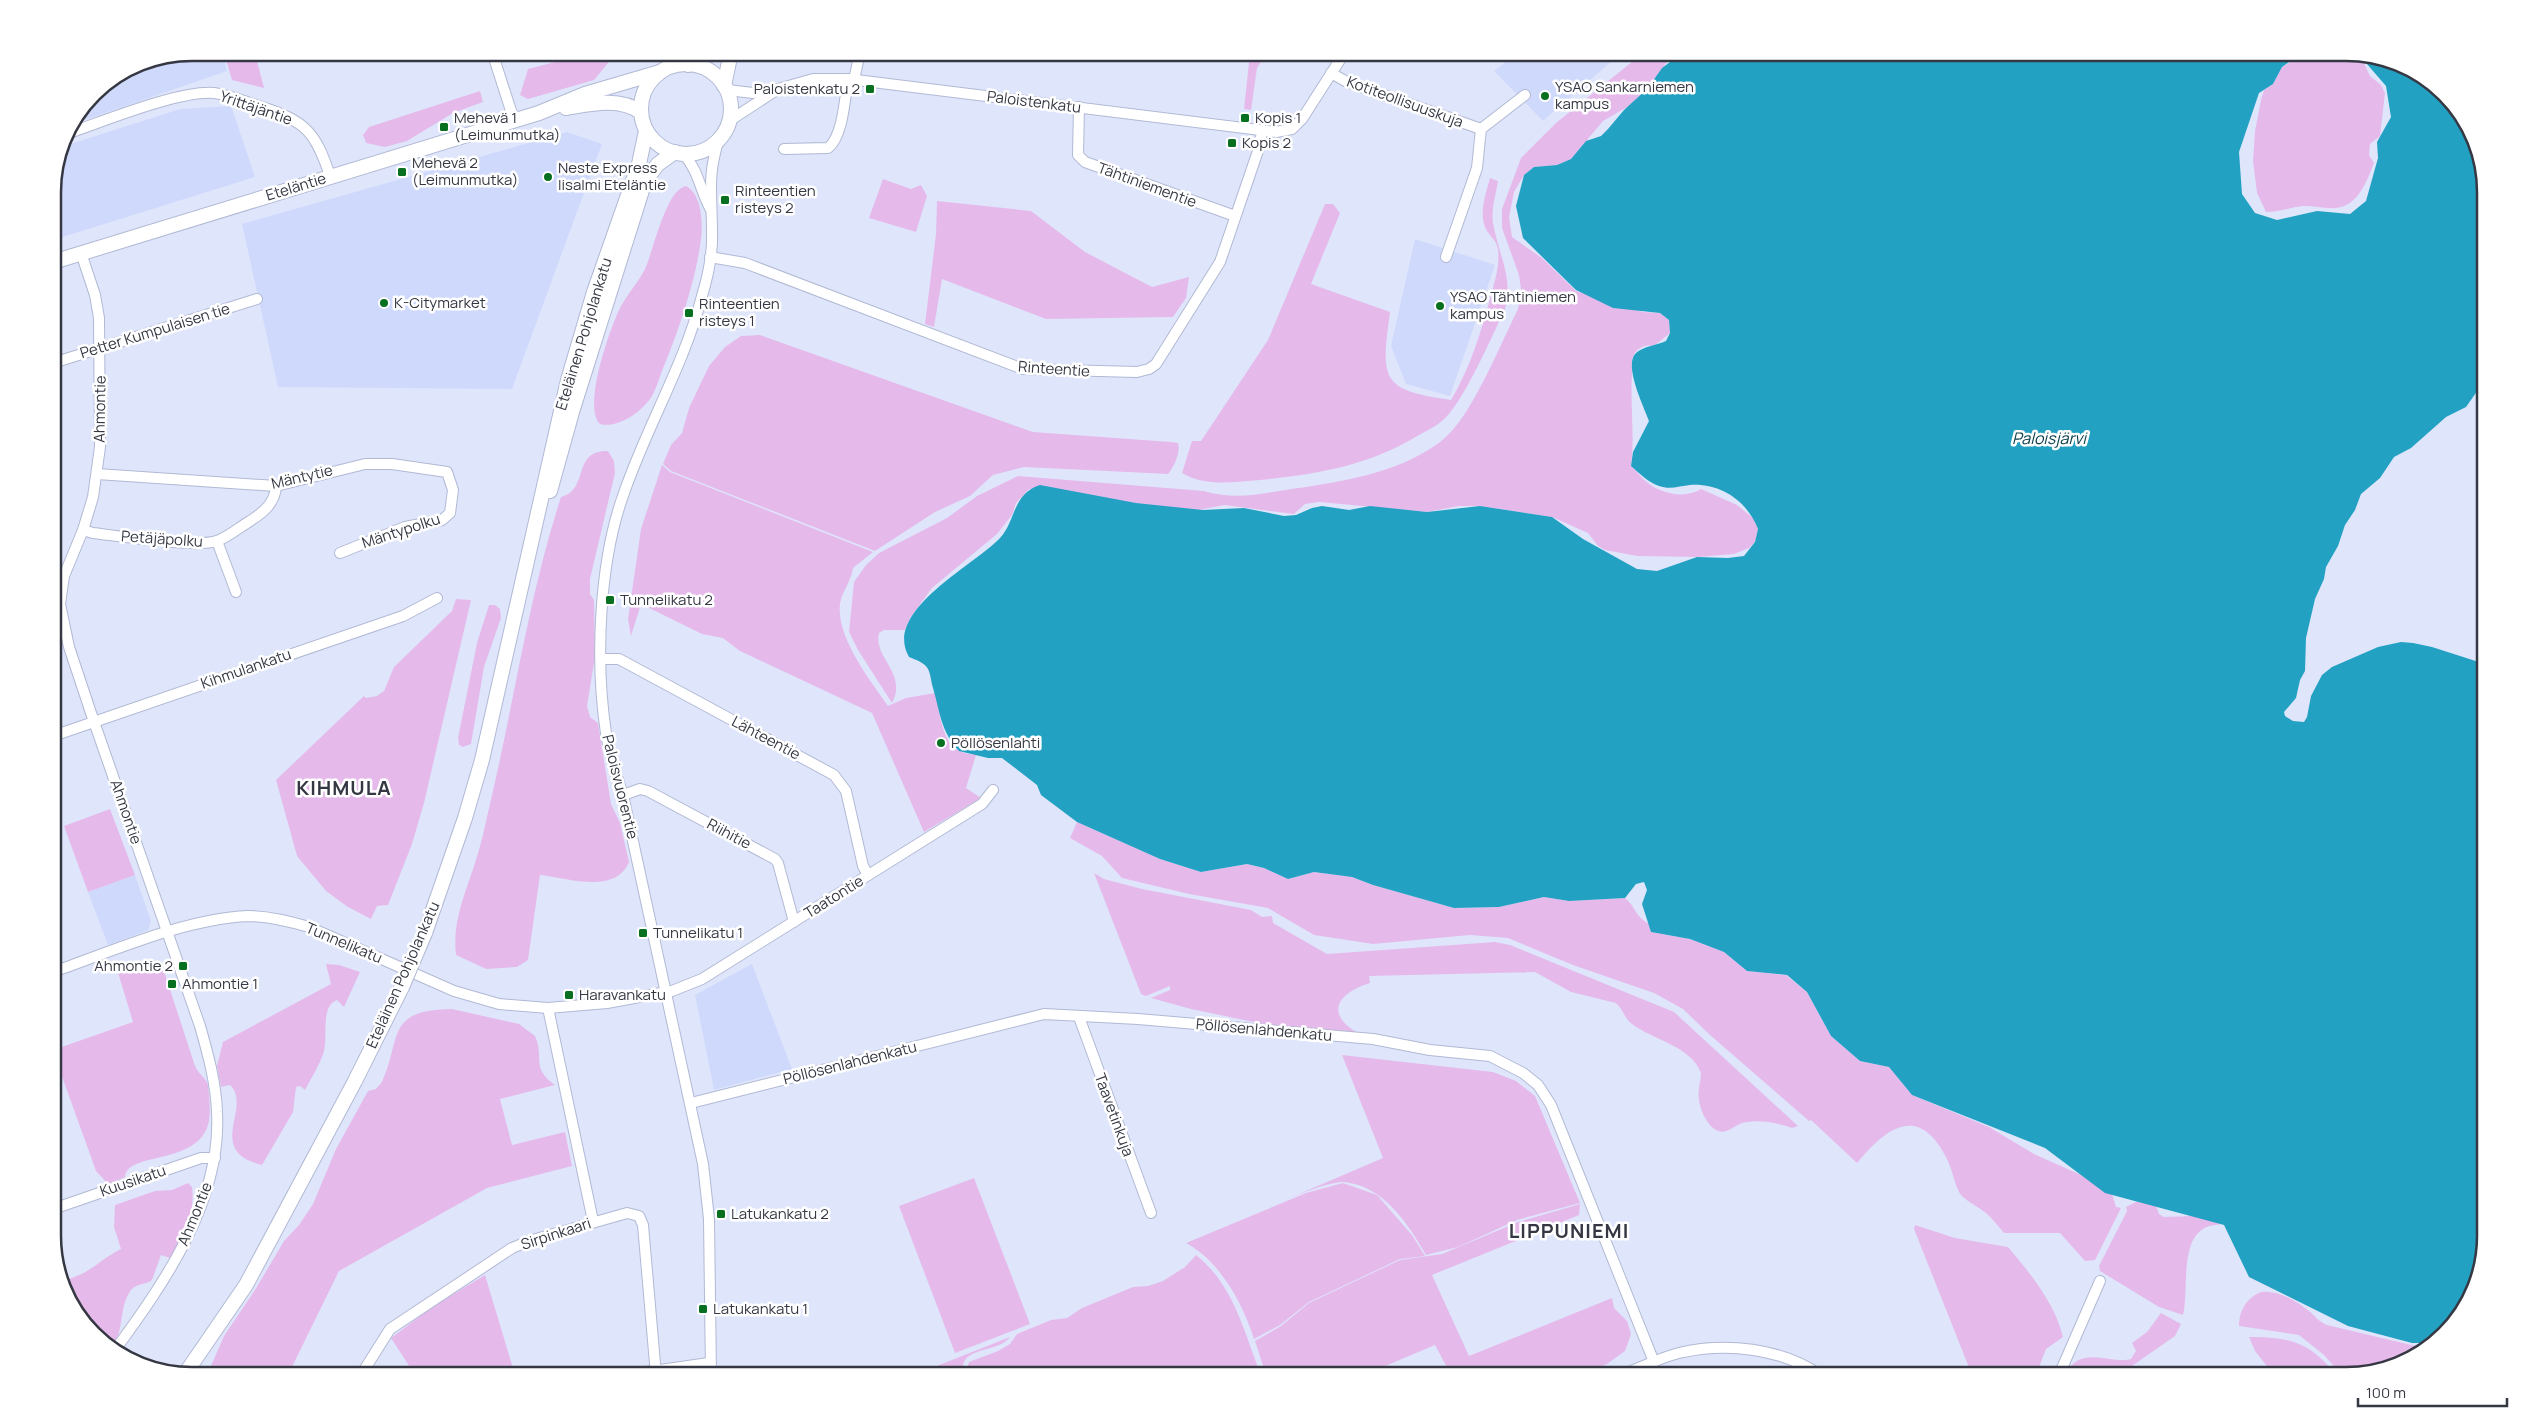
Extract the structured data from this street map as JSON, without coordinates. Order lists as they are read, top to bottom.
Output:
{
  "streets": {
    "main road": ["Eteläntie", "Eteläinen Pohjolankatu"],
    "street": [
      "Paloistenkatu",
      "Kotiteollisuuskuja",
      "Yrittäjäntie",
      "Tähtiniementie",
      "Petter Kumpulaisen tie",
      "Rinteentie",
      "Ahmontie",
      "Mäntytie",
      "Mäntypolku",
      "Petäjäpolku",
      "Kihmulankatu",
      "Lähteentie",
      "Paloisvuorentie",
      "Riihitie",
      "Taatontie",
      "Tunnelikatu",
      "Pöllösenlahdenkatu",
      "Taavetinkuja",
      "Kuusikatu",
      "Sirpinkaari"
    ]
  },
  "crossings": [
    ["Paloistenkatu", "Kotiteollisuuskuja"],
    ["Paloistenkatu", "Tähtiniementie"],
    ["Paloistenkatu", "Eteläntie"],
    ["Paloistenkatu", "Eteläinen Pohjolankatu"],
    ["Paloistenkatu", "Rinteentie"],
    ["Paloistenkatu", "Paloisvuorentie"],
    ["Yrittäjäntie", "Eteläntie"],
    ["Tähtiniementie", "Rinteentie"],
    ["Eteläntie", "Eteläinen Pohjolankatu"],
    ["Eteläntie", "Ahmontie"],
    ["Eteläntie", "Paloisvuorentie"],
    ["Petter Kumpulaisen tie", "Ahmontie"],
    ["Eteläinen Pohjolankatu", "Paloisvuorentie"],
    ["Rinteentie", "Paloisvuorentie"],
    ["Ahmontie", "Mäntytie"],
    ["Ahmontie", "Petäjäpolku"],
    ["Ahmontie", "Kihmulankatu"],
    ["Ahmontie", "Tunnelikatu"],
    ["Ahmontie", "Kuusikatu"],
    ["Mäntytie", "Mäntypolku"],
    ["Mäntytie", "Petäjäpolku"],
    ["Lähteentie", "Paloisvuorentie"],
    ["Lähteentie", "Taatontie"],
    ["Paloisvuorentie", "Riihitie"],
    ["Paloisvuorentie", "Taatontie"],
    ["Paloisvuorentie", "Tunnelikatu"],
    ["Paloisvuorentie", "Pöllösenlahdenkatu"],
    ["Riihitie", "Taatontie"],
    ["Taatontie", "Tunnelikatu"],
    ["Pöllösenlahdenkatu", "Taavetinkuja"]
  ],
  "districts": ["KIHMULA", "LIPPUNIEMI"],
  "water": ["Paloisjärvi"],
  "places": {
    "transit": [
      "Paloistenkatu 2",
      "Kopis 1",
      "Mehevä 1 (Leimunmutka)",
      "Kopis 2",
      "Mehevä 2 (Leimunmutka)",
      "Rinteentien risteys 2",
      "Rinteentien risteys 1",
      "Tunnelikatu 2",
      "Tunnelikatu 1",
      "Ahmontie 2",
      "Ahmontie 1",
      "Haravankatu",
      "Latukankatu 2",
      "Latukankatu 1"
    ],
    "other": [
      "YSAO Sankarniemen kampus",
      "Neste Express Iisalmi Eteläntie",
      "K-Citymarket",
      "YSAO Tähtiniemen kampus",
      "Pöllösenlahti"
    ]
  },
  "scale_bar": "100 m"
}
